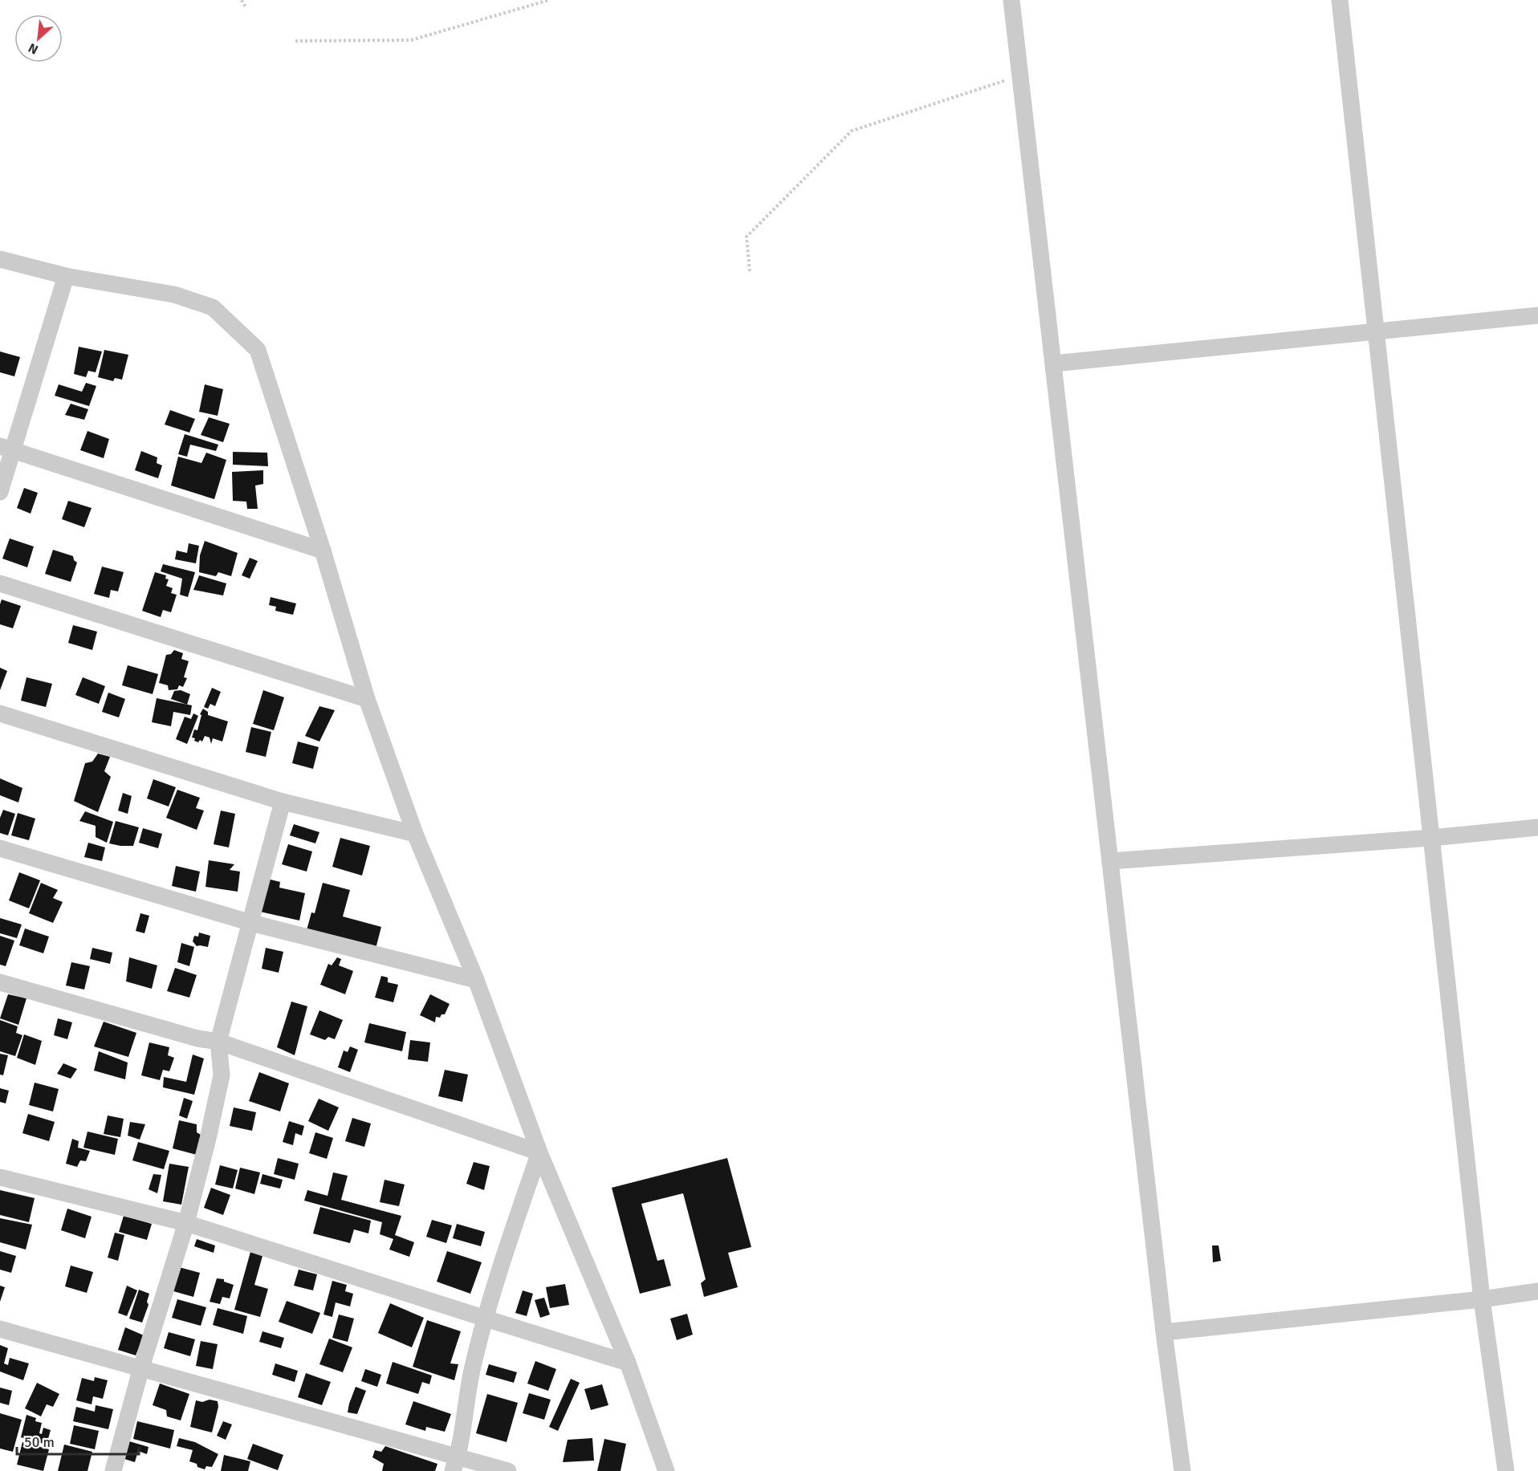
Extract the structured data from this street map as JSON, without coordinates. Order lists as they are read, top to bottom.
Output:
{
  "scale_bar": "50 m",
  "north": "bottom left"
}
